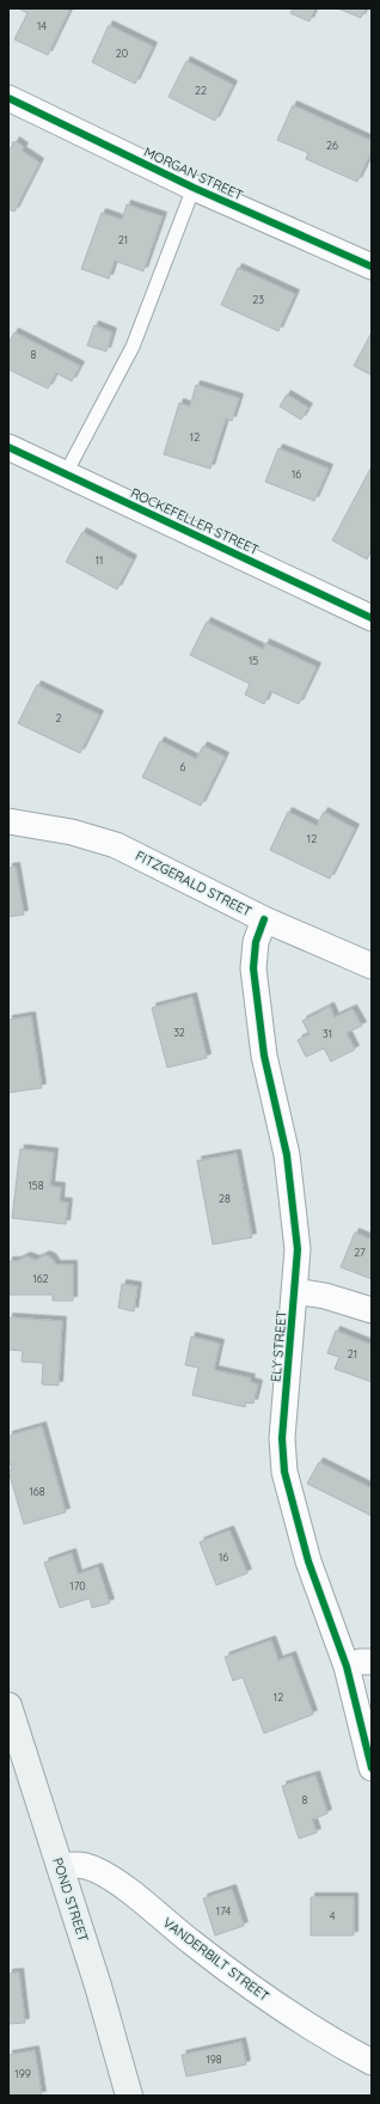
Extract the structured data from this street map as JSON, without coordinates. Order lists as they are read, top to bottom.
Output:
{
  "streets": {
    "main road": ["POND STREET"],
    "street": [
      "MORGAN STREET",
      "ROCKEFELLER STREET",
      "FITZGERALD STREET",
      "ELY STREET",
      "VANDERBILT STREET"
    ]
  },
  "crossings": [
    ["FITZGERALD STREET", "ELY STREET"],
    ["POND STREET", "VANDERBILT STREET"]
  ],
  "house_numbers": [
    "14",
    "20",
    "22",
    "26",
    "21",
    "23",
    "8",
    "12",
    "16",
    "11",
    "15",
    "2",
    "6",
    "12",
    "32",
    "31",
    "158",
    "28",
    "27",
    "162",
    "21",
    "168",
    "16",
    "170",
    "12",
    "8",
    "174",
    "4",
    "198",
    "199"
  ]
}
